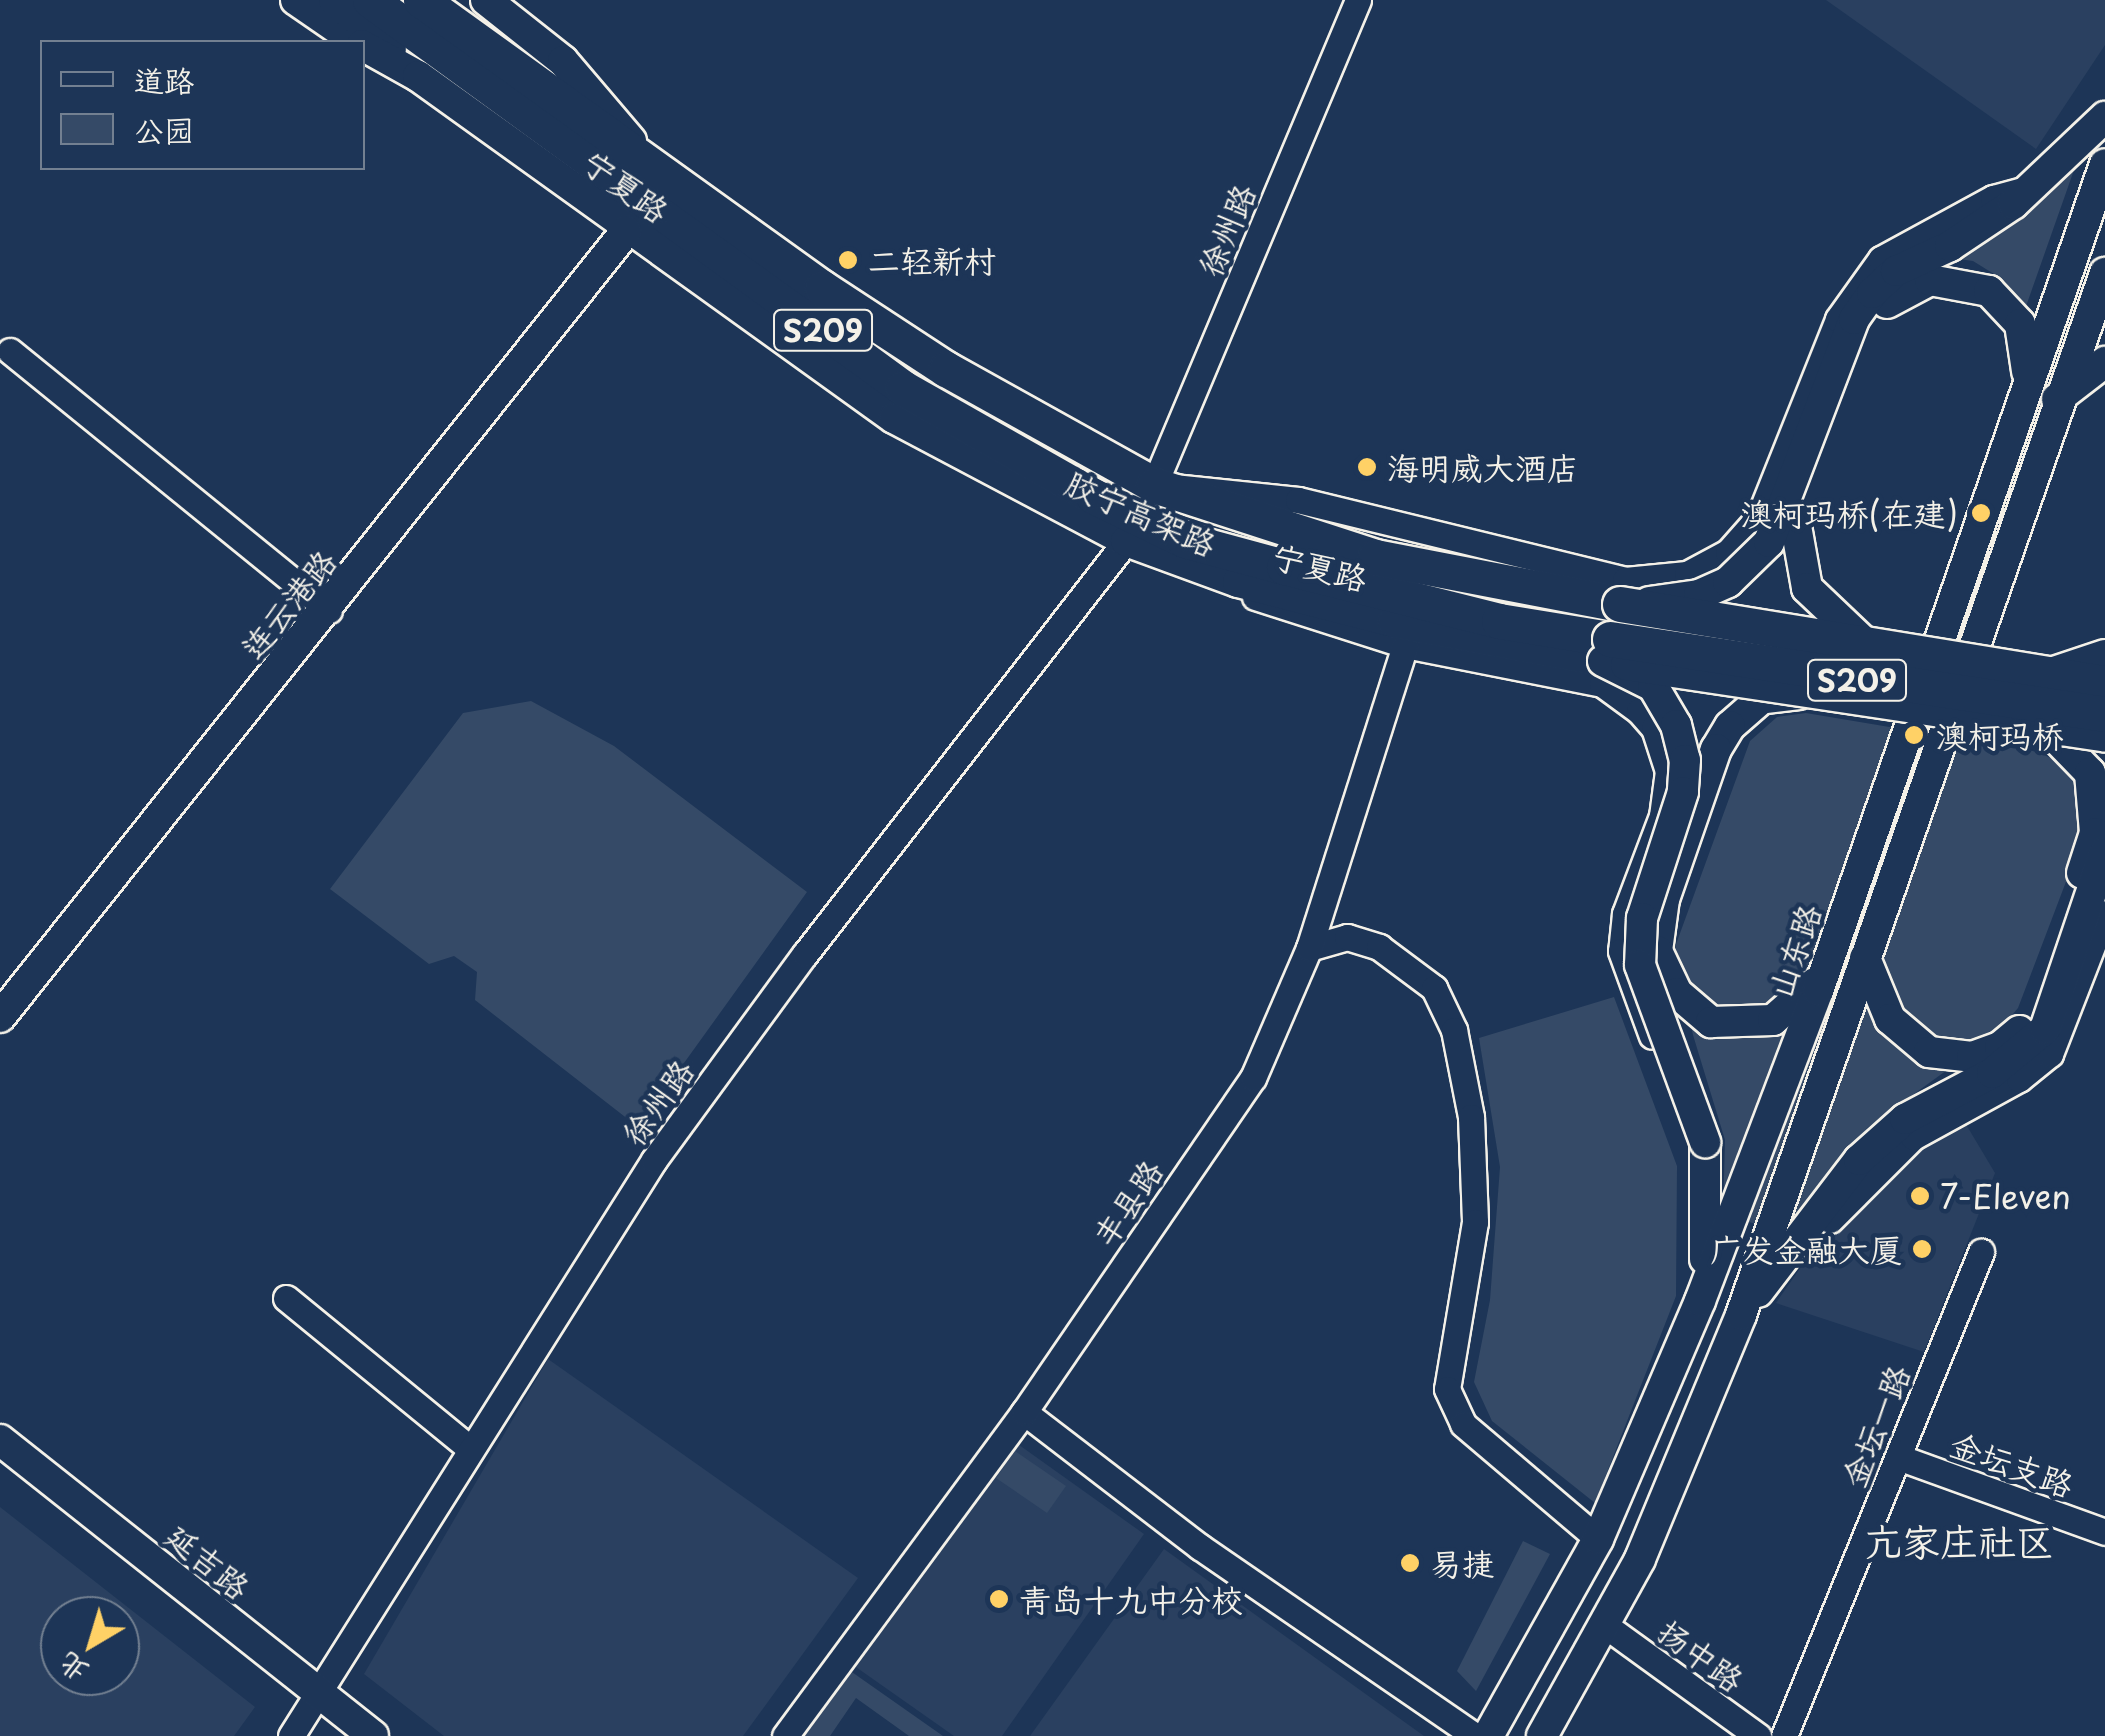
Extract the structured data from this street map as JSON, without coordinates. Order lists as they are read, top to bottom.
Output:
{
  "streets": {
    "highway": ["S209", "胶宁高架路"],
    "main road": [
      "宁夏路",
      "连云港路",
      "山东路",
      "延吉路"
    ],
    "street": [
      "徐州路",
      "丰县路",
      "金坛一路",
      "金坛支路",
      "扬中路"
    ]
  },
  "crossings": [
    ["宁夏路", "徐州路"],
    ["宁夏路", "胶宁高架路"],
    ["宁夏路", "连云港路"],
    ["徐州路", "胶宁高架路"],
    ["徐州路", "延吉路"],
    ["金坛一路", "金坛支路"]
  ],
  "districts": ["亢家庄社区"],
  "places": [
    "二轻新村",
    "海明威大酒店",
    "澳柯玛桥(在建)",
    "澳柯玛桥",
    "7-Eleven",
    "广发金融大厦",
    "易捷",
    "青岛十九中分校"
  ],
  "legend": ["道路", "公园"],
  "north": "bottom left"
}
